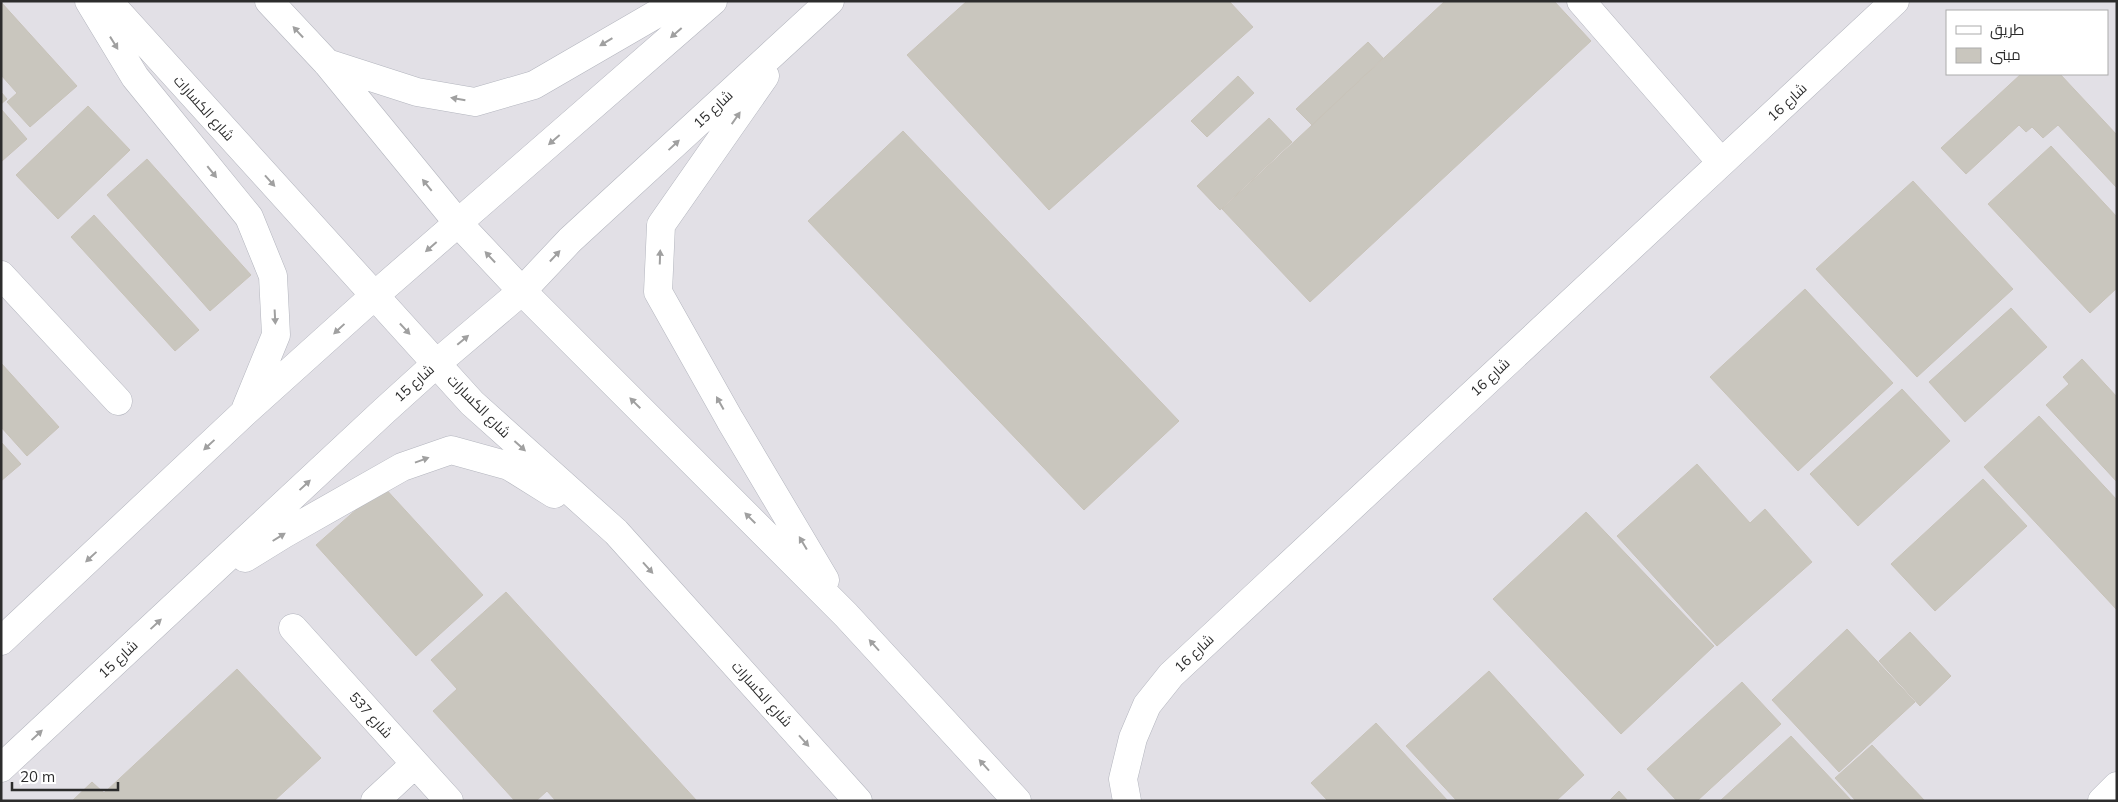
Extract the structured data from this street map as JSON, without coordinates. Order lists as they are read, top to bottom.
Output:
{
  "streets": {
    "street": [
      "شارع 16",
      "شارع الكسارات",
      "شارع 15",
      "شارع 537"
    ]
  },
  "crossings": [
    ["شارع الكسارات", "شارع 15"]
  ],
  "legend": ["طريق", "مبنى"],
  "scale_bar": "20 m"
}
